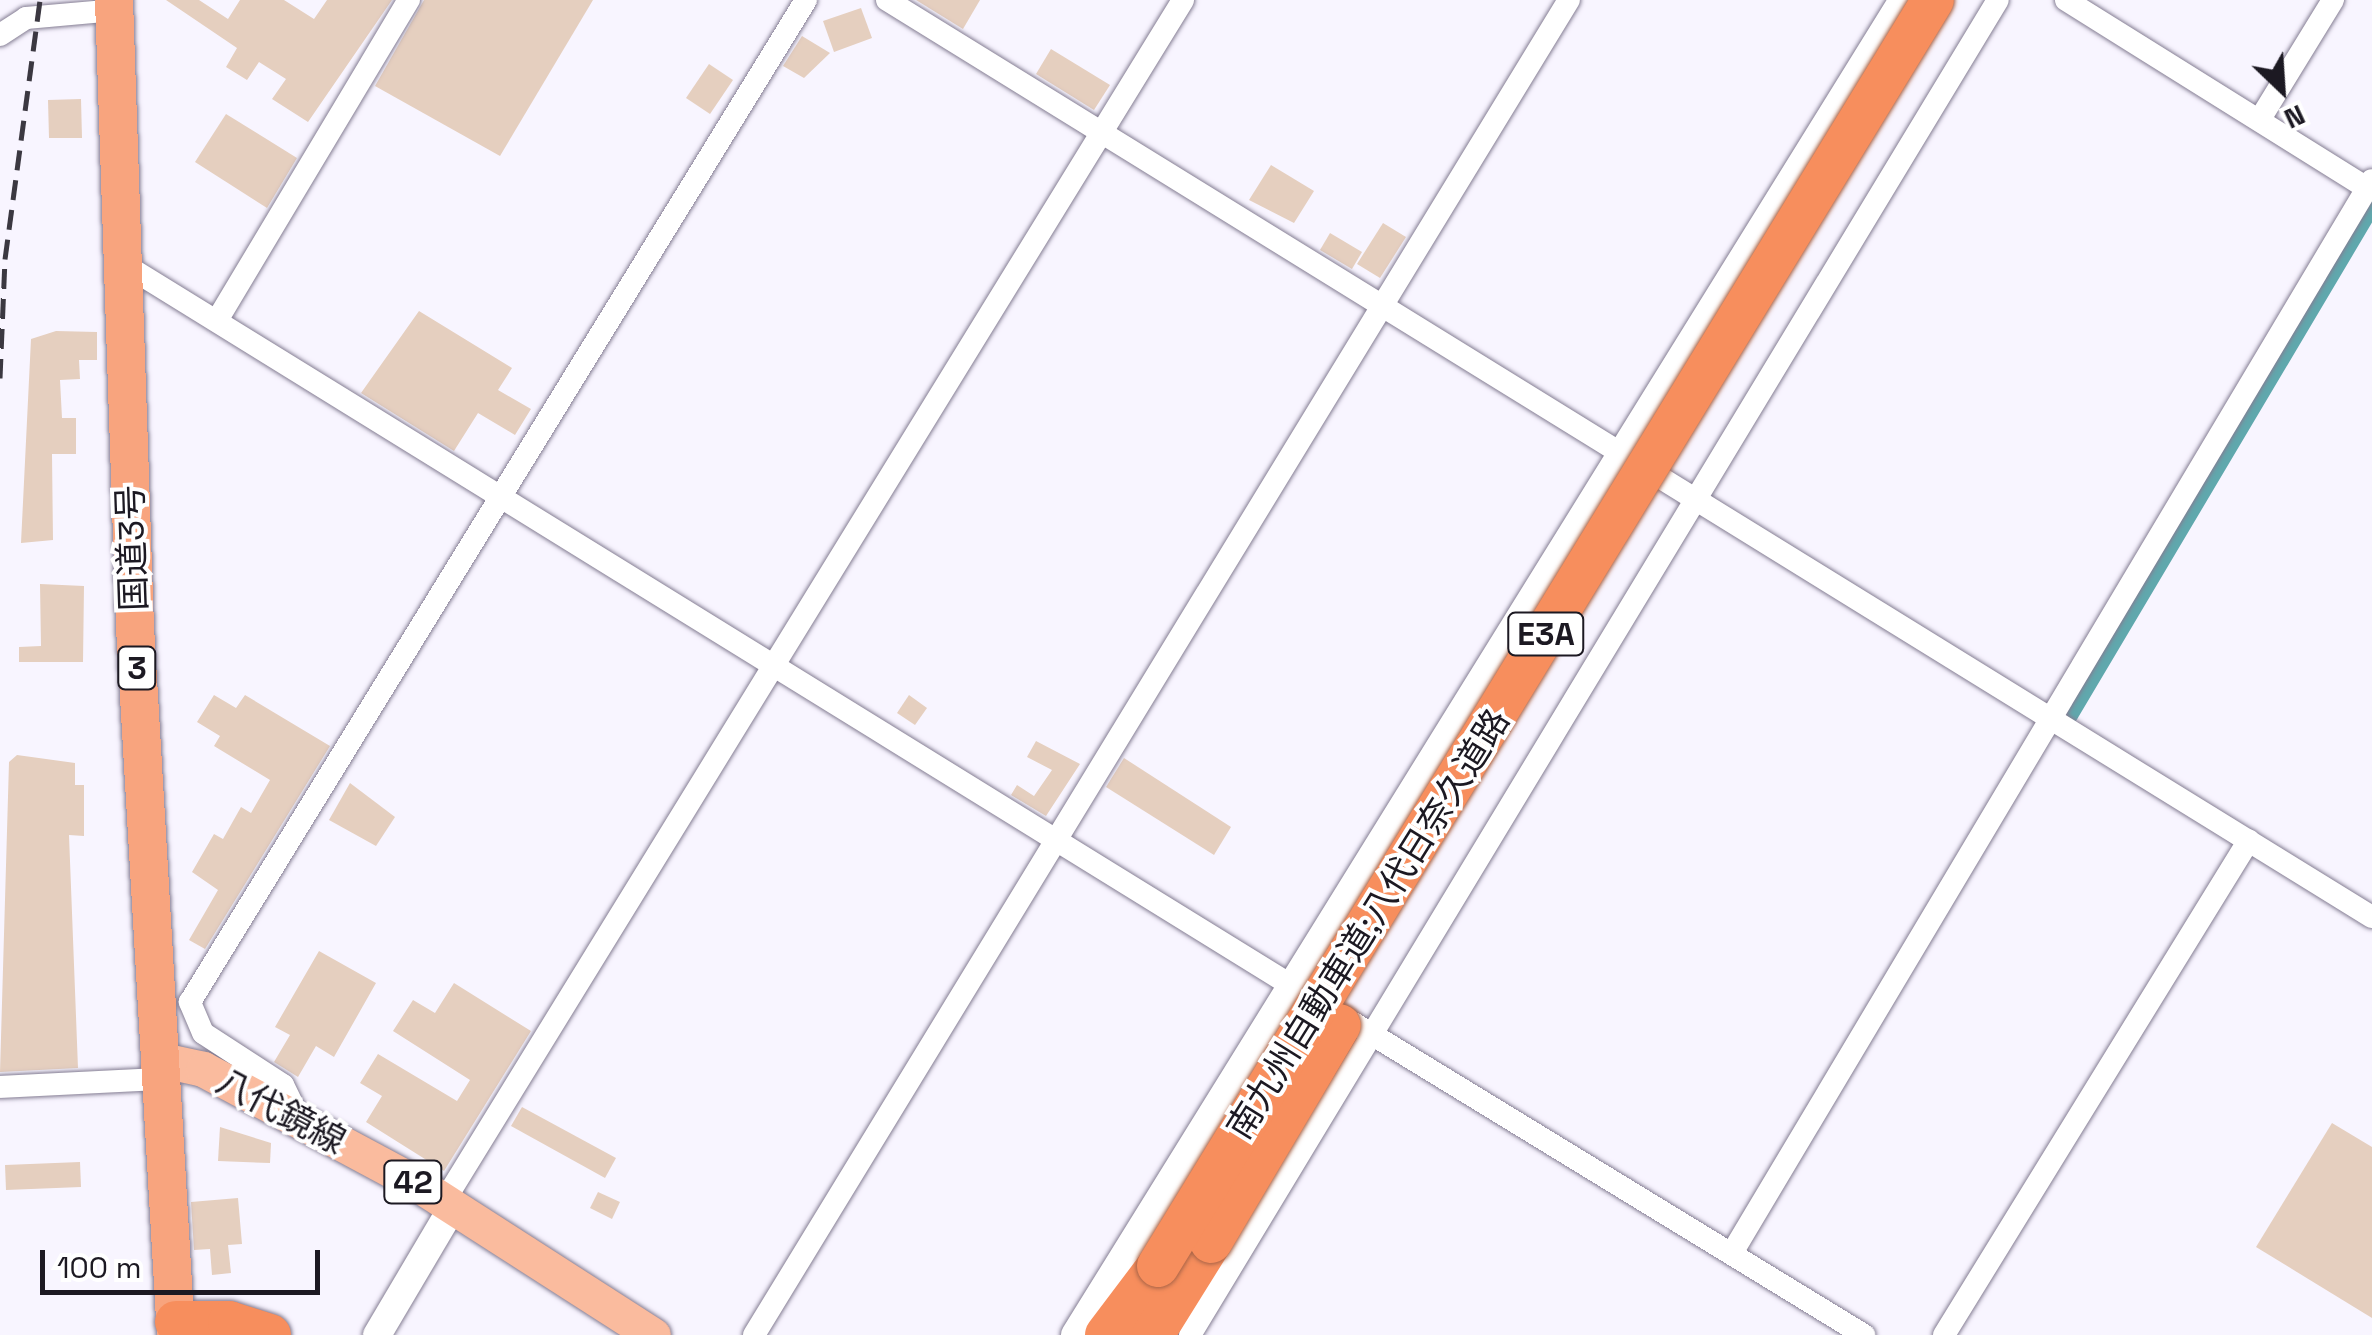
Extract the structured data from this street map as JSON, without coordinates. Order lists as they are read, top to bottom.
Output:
{
  "streets": {
    "highway": [
      "国道3号",
      "E3A",
      "3",
      "南九州自動車道;八代日奈久道路"
    ],
    "main road": ["八代鏡線", "42"]
  },
  "crossings": [
    ["国道3号", "八代鏡線"]
  ],
  "scale_bar": "100 m",
  "north": "bottom right"
}
